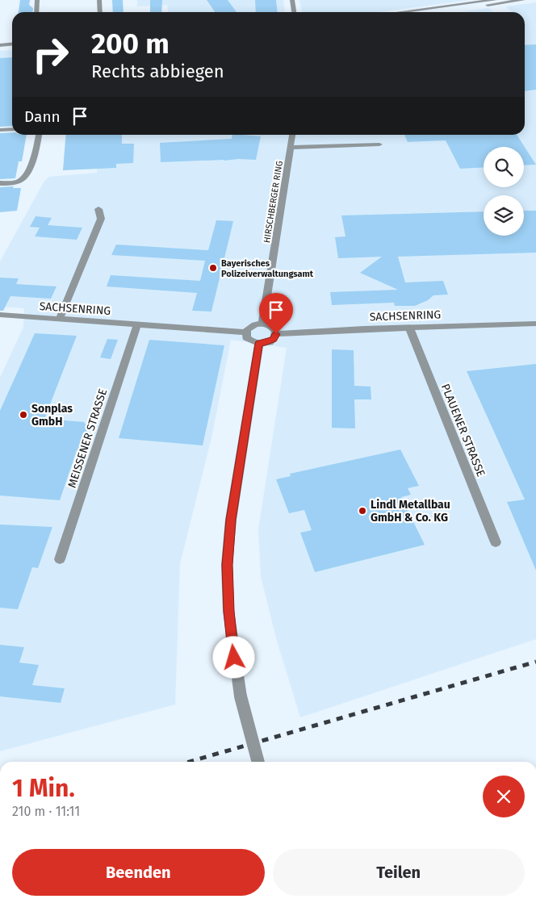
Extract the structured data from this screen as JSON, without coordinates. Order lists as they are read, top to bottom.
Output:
{
  "streets": {
    "street": [
      "HIRSCHBERGER RING",
      "SACHSENRING",
      "PLAUENER STRASSE",
      "MEISSENER STRASSE"
    ]
  },
  "crossings": [
    ["HIRSCHBERGER RING", "SACHSENRING"],
    ["SACHSENRING", "PLAUENER STRASSE"],
    ["SACHSENRING", "MEISSENER STRASSE"]
  ],
  "places": ["Bayerisches Polizeiverwaltungsamt", "Sonplas GmbH", "Lindl Metallbau GmbH & Co. KG"],
  "page": {
    "turn": ["200 m", "Rechts abbiegen"],
    "then": "Dann",
    "heading": ["1 Min.", "210 m · 11:11"],
    "buttons": ["Beenden", "Teilen"]
  }
}
